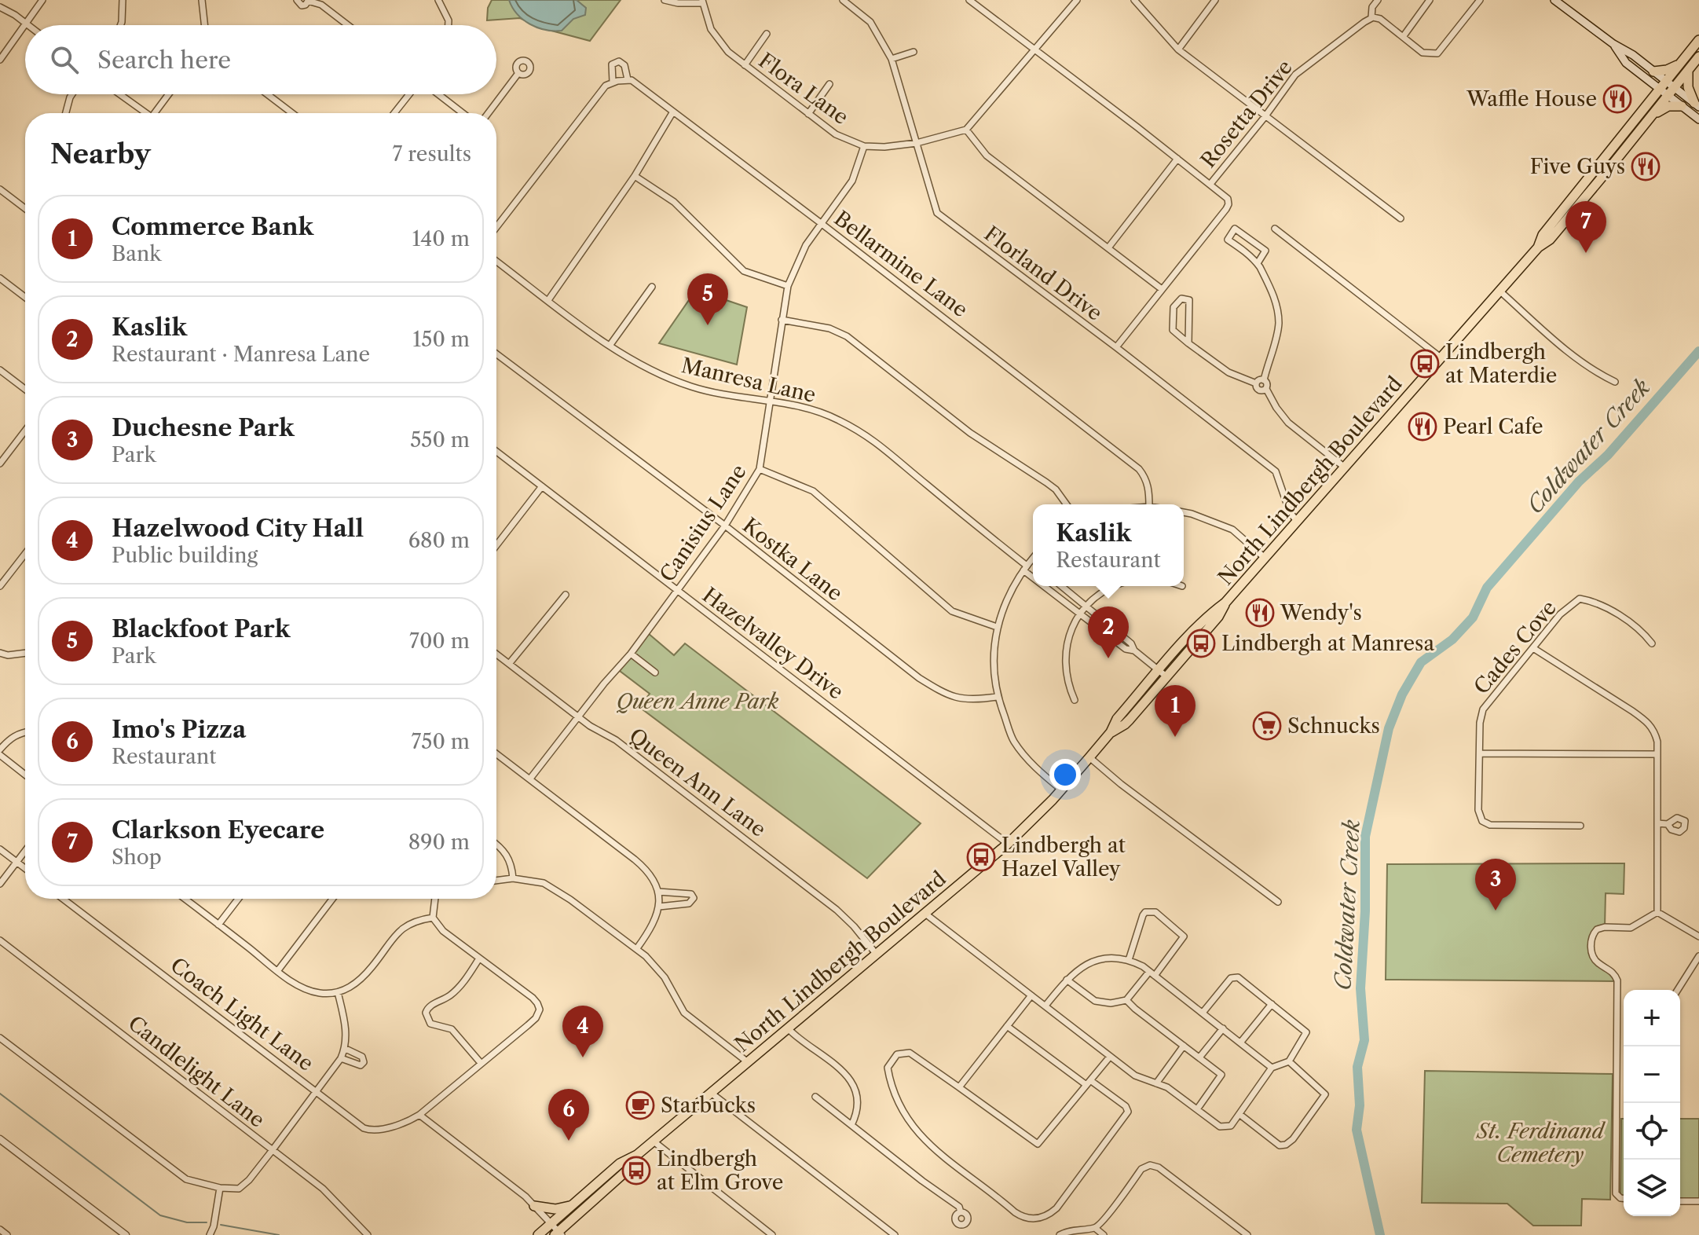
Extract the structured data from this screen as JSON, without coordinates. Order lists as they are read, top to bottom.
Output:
{
  "streets": {
    "main road": ["North Lindbergh Boulevard"],
    "street": [
      "Flora Lane",
      "Rosetta Drive",
      "Bellarmine Lane",
      "Florland Drive",
      "Manresa Lane",
      "Canisius Lane",
      "Kostka Lane",
      "Hazelvalley Drive",
      "Cades Cove",
      "Queen Ann Lane",
      "Coach Light Lane",
      "Candlelight Lane"
    ]
  },
  "crossings": [
    ["Flora Lane", "Florland Drive"],
    ["Flora Lane", "Canisius Lane"],
    ["Bellarmine Lane", "Canisius Lane"],
    ["Florland Drive", "North Lindbergh Boulevard"],
    ["Manresa Lane", "North Lindbergh Boulevard"],
    ["Manresa Lane", "Canisius Lane"],
    ["North Lindbergh Boulevard", "Hazelvalley Drive"],
    ["North Lindbergh Boulevard", "Queen Ann Lane"],
    ["Canisius Lane", "Kostka Lane"],
    ["Canisius Lane", "Hazelvalley Drive"],
    ["Canisius Lane", "Queen Ann Lane"]
  ],
  "water": ["Coldwater Creek"],
  "parks": ["Queen Anne Park", "St. Ferdinand Cemetery"],
  "places": {
    "restaurant": [
      "Waffle House",
      "Five Guys",
      "Pearl Cafe",
      "Wendy's"
    ],
    "bus stop": [
      "Lindbergh at Materdie",
      "Lindbergh at Manresa",
      "Lindbergh at Hazel Valley",
      "Lindbergh at Elm Grove"
    ],
    "supermarket": ["Schnucks"],
    "cafe": ["Starbucks"]
  },
  "page": {
    "search": "Search here",
    "heading": ["Nearby", "7 results"],
    "list": [
      {
        "mark": "1",
        "name": "Commerce Bank",
        "note": "Bank",
        "value": "140 m"
      },
      {
        "mark": "2",
        "name": "Kaslik",
        "note": "Restaurant · Manresa Lane",
        "value": "150 m"
      },
      {
        "mark": "3",
        "name": "Duchesne Park",
        "note": "Park",
        "value": "550 m"
      },
      {
        "mark": "4",
        "name": "Hazelwood City Hall",
        "note": "Public building",
        "value": "680 m"
      },
      {
        "mark": "5",
        "name": "Blackfoot Park",
        "note": "Park",
        "value": "700 m"
      },
      {
        "mark": "6",
        "name": "Imo's Pizza",
        "note": "Restaurant",
        "value": "750 m"
      },
      {
        "mark": "7",
        "name": "Clarkson Eyecare",
        "note": "Shop",
        "value": "890 m"
      }
    ],
    "pins": [
      "7",
      "5",
      "2",
      "1",
      "3",
      "4",
      "6"
    ],
    "popup": ["Kaslik", "Restaurant"],
    "map_buttons": ["+", "−"]
  }
}
